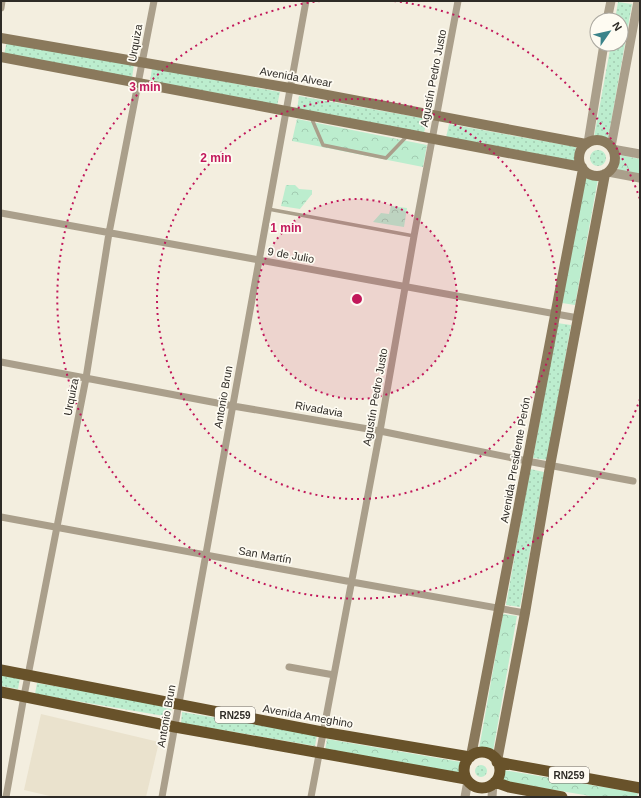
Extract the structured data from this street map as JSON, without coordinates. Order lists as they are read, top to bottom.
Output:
{
  "streets": {
    "highway": ["RN259", "Avenida Ameghino"],
    "main road": ["Avenida Alvear", "Avenida Presidente Perón"],
    "street": [
      "Urquiza",
      "Agustín Pedro Justo",
      "9 de Julio",
      "Antonio Brun",
      "Rivadavia",
      "San Martín"
    ]
  },
  "crossings": [
    ["Urquiza", "Avenida Alvear"],
    ["Urquiza", "9 de Julio"],
    ["Urquiza", "Rivadavia"],
    ["Urquiza", "San Martín"],
    ["Urquiza", "RN259"],
    ["Urquiza", "Avenida Ameghino"],
    ["Avenida Alvear", "Agustín Pedro Justo"],
    ["Avenida Alvear", "Antonio Brun"],
    ["Avenida Alvear", "Avenida Presidente Perón"],
    ["Agustín Pedro Justo", "9 de Julio"],
    ["Agustín Pedro Justo", "Rivadavia"],
    ["Agustín Pedro Justo", "San Martín"],
    ["Agustín Pedro Justo", "RN259"],
    ["Agustín Pedro Justo", "Avenida Ameghino"],
    ["9 de Julio", "Antonio Brun"],
    ["9 de Julio", "Avenida Presidente Perón"],
    ["Antonio Brun", "Rivadavia"],
    ["Antonio Brun", "San Martín"],
    ["Antonio Brun", "RN259"],
    ["Antonio Brun", "Avenida Ameghino"],
    ["Rivadavia", "Avenida Presidente Perón"],
    ["Avenida Presidente Perón", "San Martín"],
    ["Avenida Presidente Perón", "RN259"],
    ["Avenida Presidente Perón", "Avenida Ameghino"],
    ["RN259", "Avenida Ameghino"]
  ],
  "north": "top right",
  "rings": ["3 min", "2 min", "1 min"]
}
